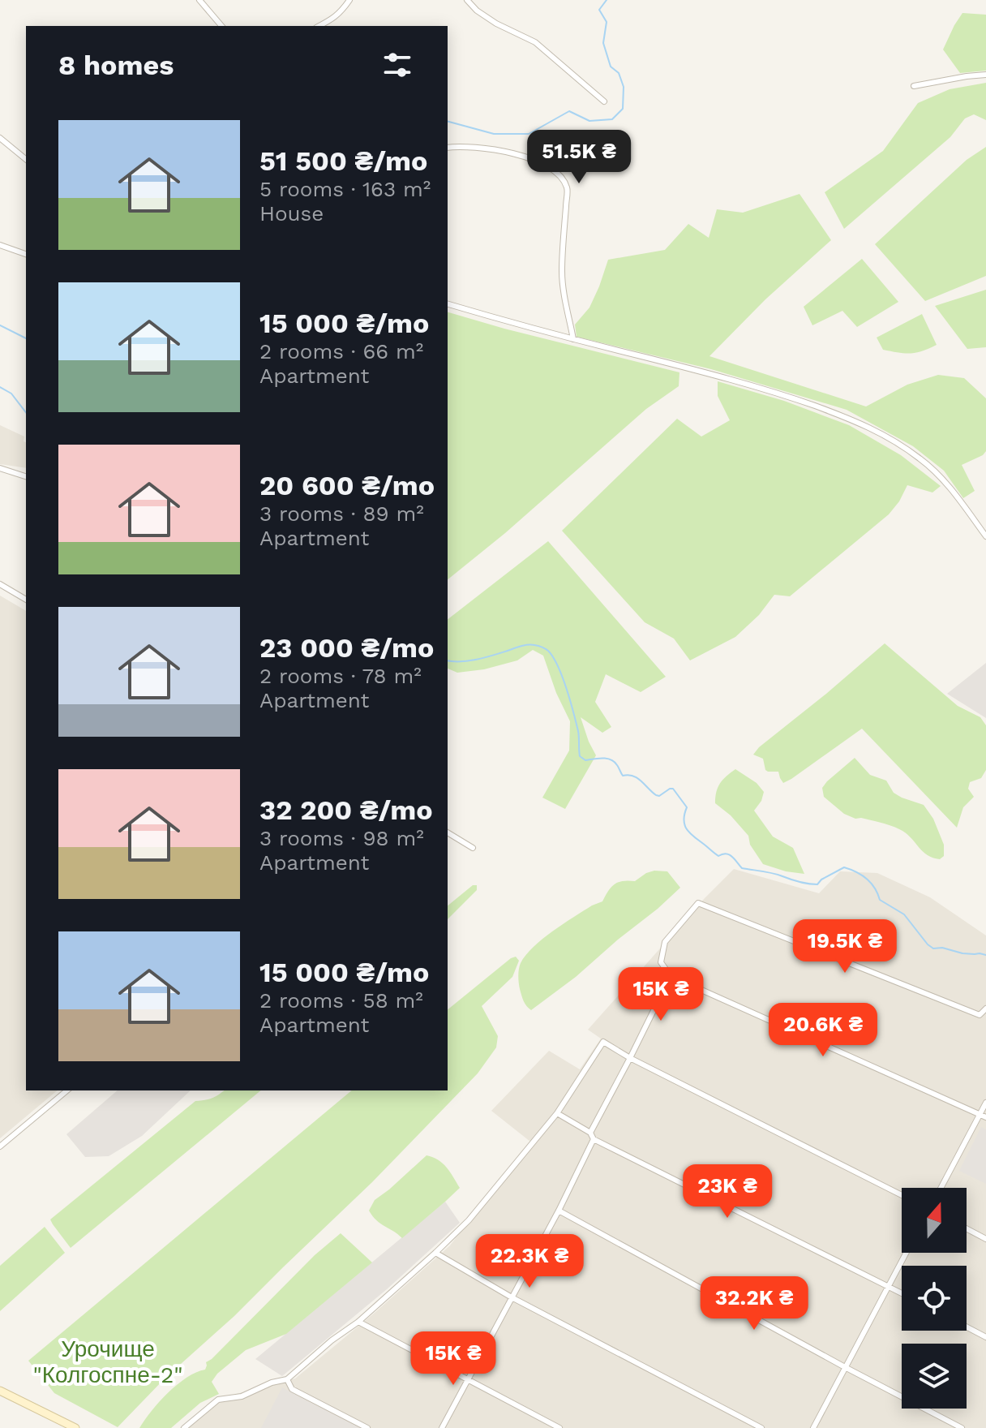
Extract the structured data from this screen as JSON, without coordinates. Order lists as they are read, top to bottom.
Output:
{
  "parks": ["Урочище \"Колгоспне-2\""],
  "north": "top",
  "page": {
    "heading": "8 homes",
    "list": [
      {
        "name": "51 500 ₴/mo",
        "note": "5 rooms · 163 m² · House"
      },
      {
        "name": "15 000 ₴/mo",
        "note": "2 rooms · 66 m² · Apartment"
      },
      {
        "name": "20 600 ₴/mo",
        "note": "3 rooms · 89 m² · Apartment"
      },
      {
        "name": "23 000 ₴/mo",
        "note": "2 rooms · 78 m² · Apartment"
      },
      {
        "name": "32 200 ₴/mo",
        "note": "3 rooms · 98 m² · Apartment"
      },
      {
        "name": "15 000 ₴/mo",
        "note": "2 rooms · 58 m² · Apartment"
      }
    ],
    "price": [
      "51.5K ₴",
      "19.5K ₴",
      "15K ₴",
      "20.6K ₴",
      "23K ₴",
      "22.3K ₴",
      "32.2K ₴",
      "15K ₴"
    ]
  }
}
